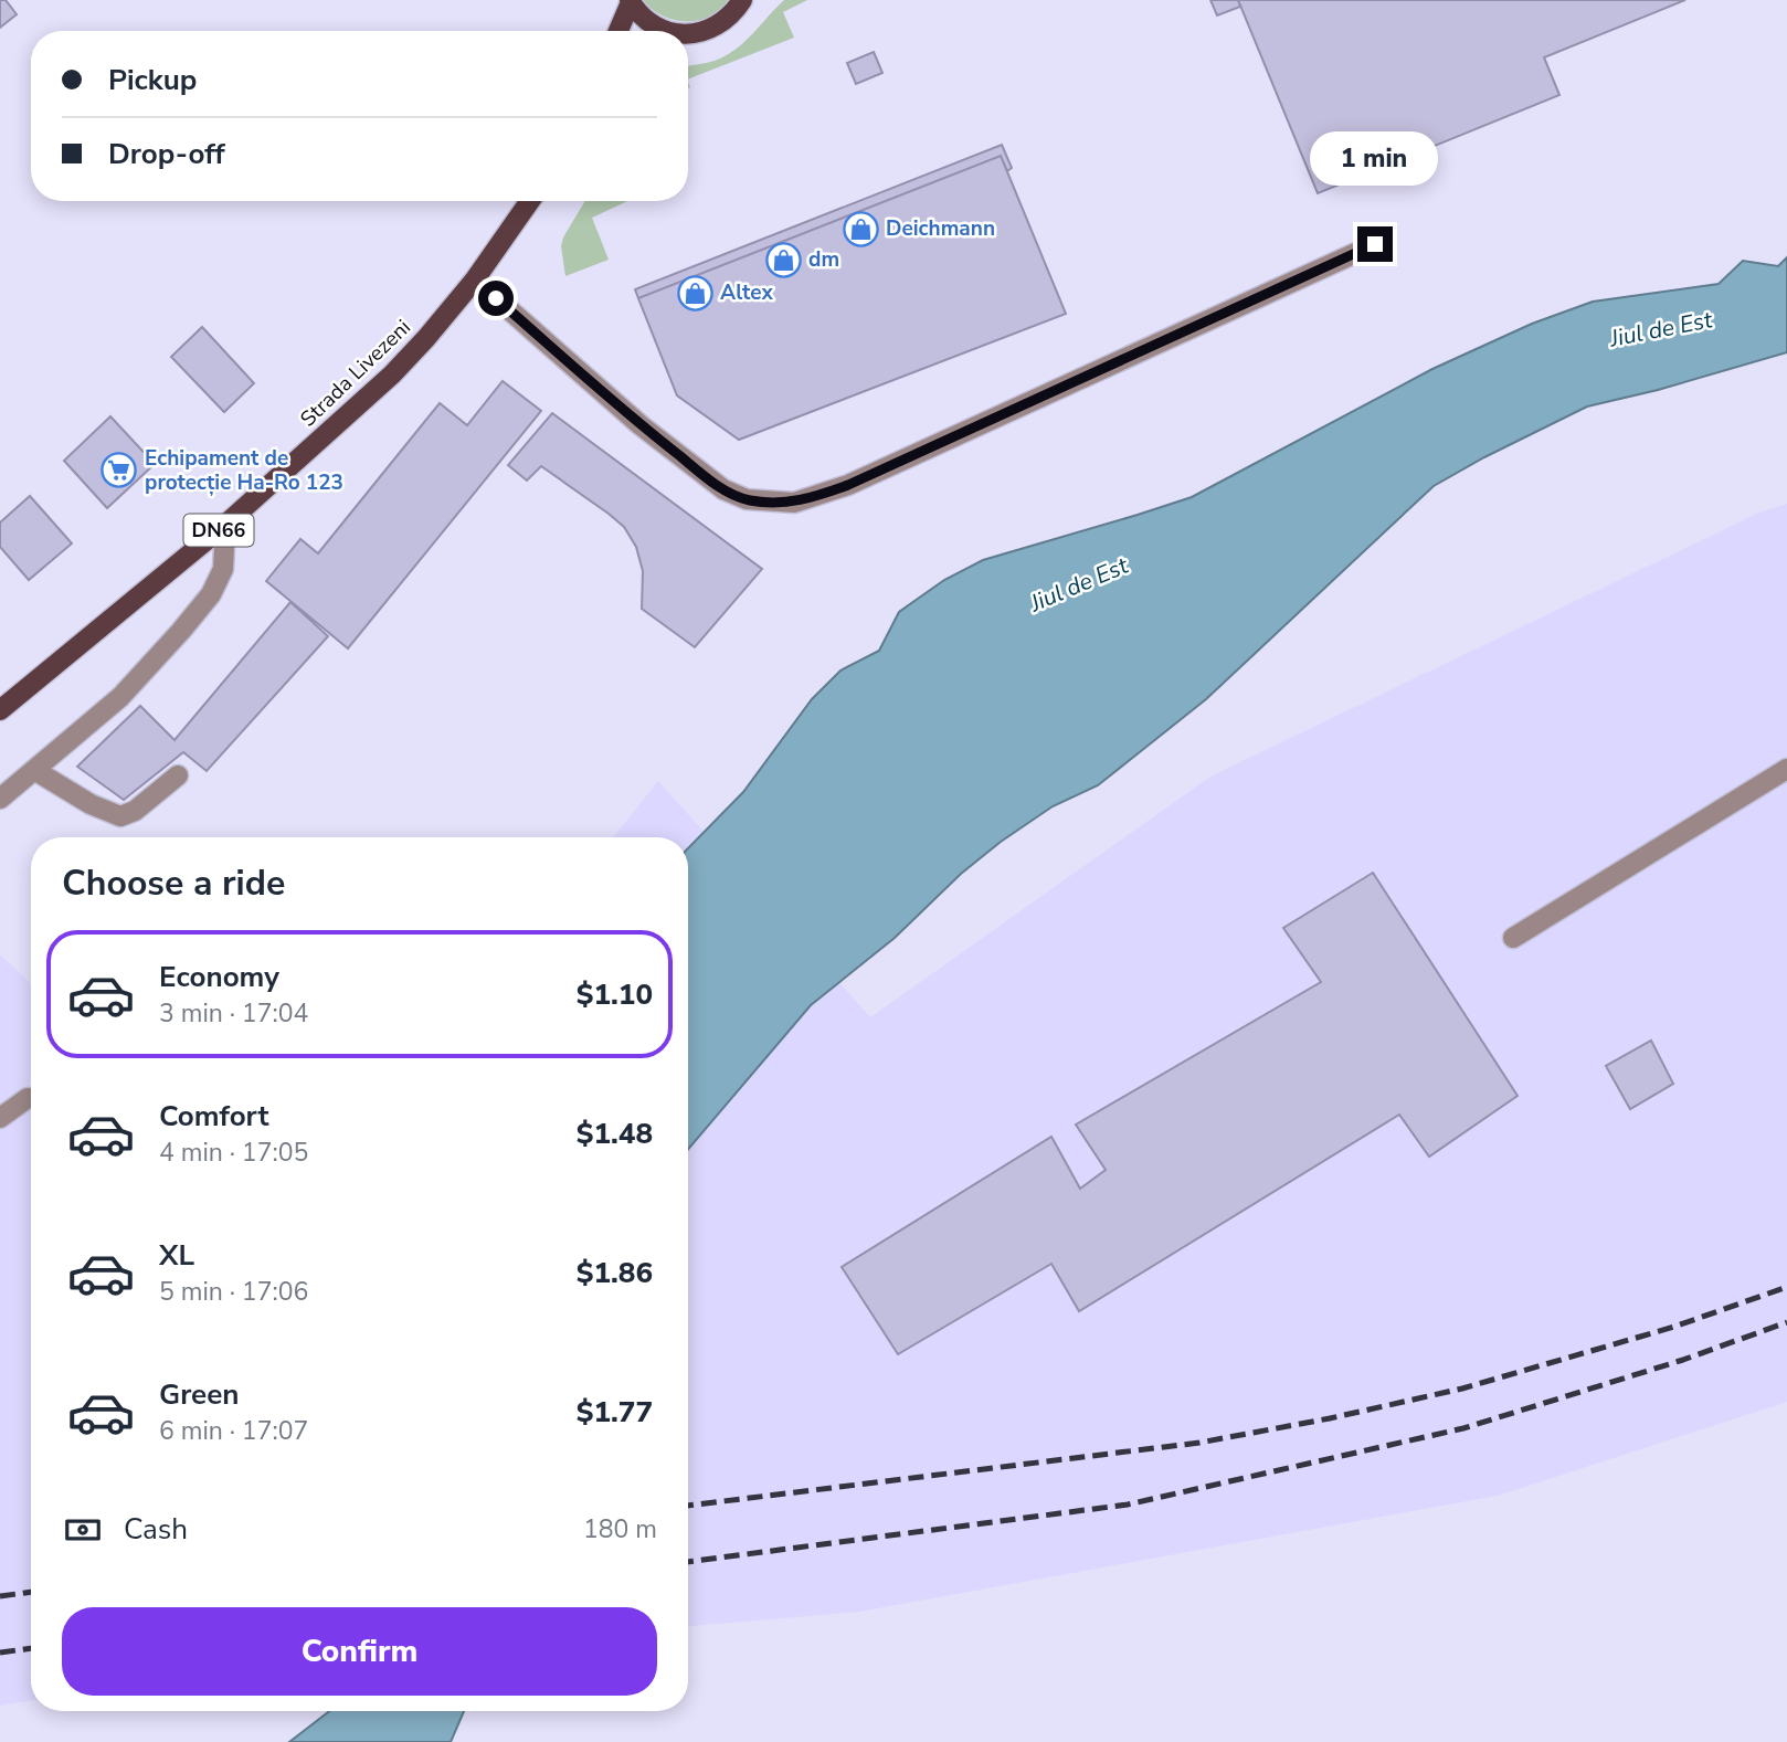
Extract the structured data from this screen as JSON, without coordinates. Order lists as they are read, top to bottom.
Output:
{
  "streets": {
    "main road": ["Strada Livezeni", "DN66"]
  },
  "water": ["Jiul de Est"],
  "places": {
    "shop": ["Deichmann", "dm", "Altex"],
    "supermarket": ["Echipament de protecție Ha-Ro 123"]
  },
  "page": {
    "banner": ["Pickup", "Drop-off"],
    "bubble": "1 min",
    "heading": "Choose a ride",
    "list": [
      {
        "name": "Economy",
        "note": "3 min · 17:04",
        "value": "$1.10"
      },
      {
        "name": "Comfort",
        "note": "4 min · 17:05",
        "value": "$1.48"
      },
      {
        "name": "XL",
        "note": "5 min · 17:06",
        "value": "$1.86"
      },
      {
        "name": "Green",
        "note": "6 min · 17:07",
        "value": "$1.77"
      }
    ],
    "pay": ["Cash", "180 m"],
    "buttons": "Confirm"
  }
}
